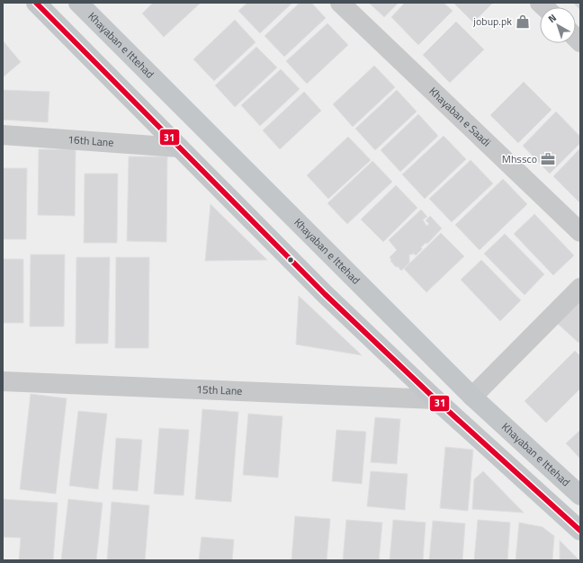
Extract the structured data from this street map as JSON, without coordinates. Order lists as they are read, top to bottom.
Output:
{
  "streets": {
    "main road": ["Khayaban e Ittehad"],
    "street": ["Khayaban e Saadi", "16th Lane", "15th Lane"]
  },
  "places": {
    "shop": ["jobup.pk"],
    "office": ["Mhssco"]
  },
  "lines": ["transit line 31"],
  "north": "top left"
}
